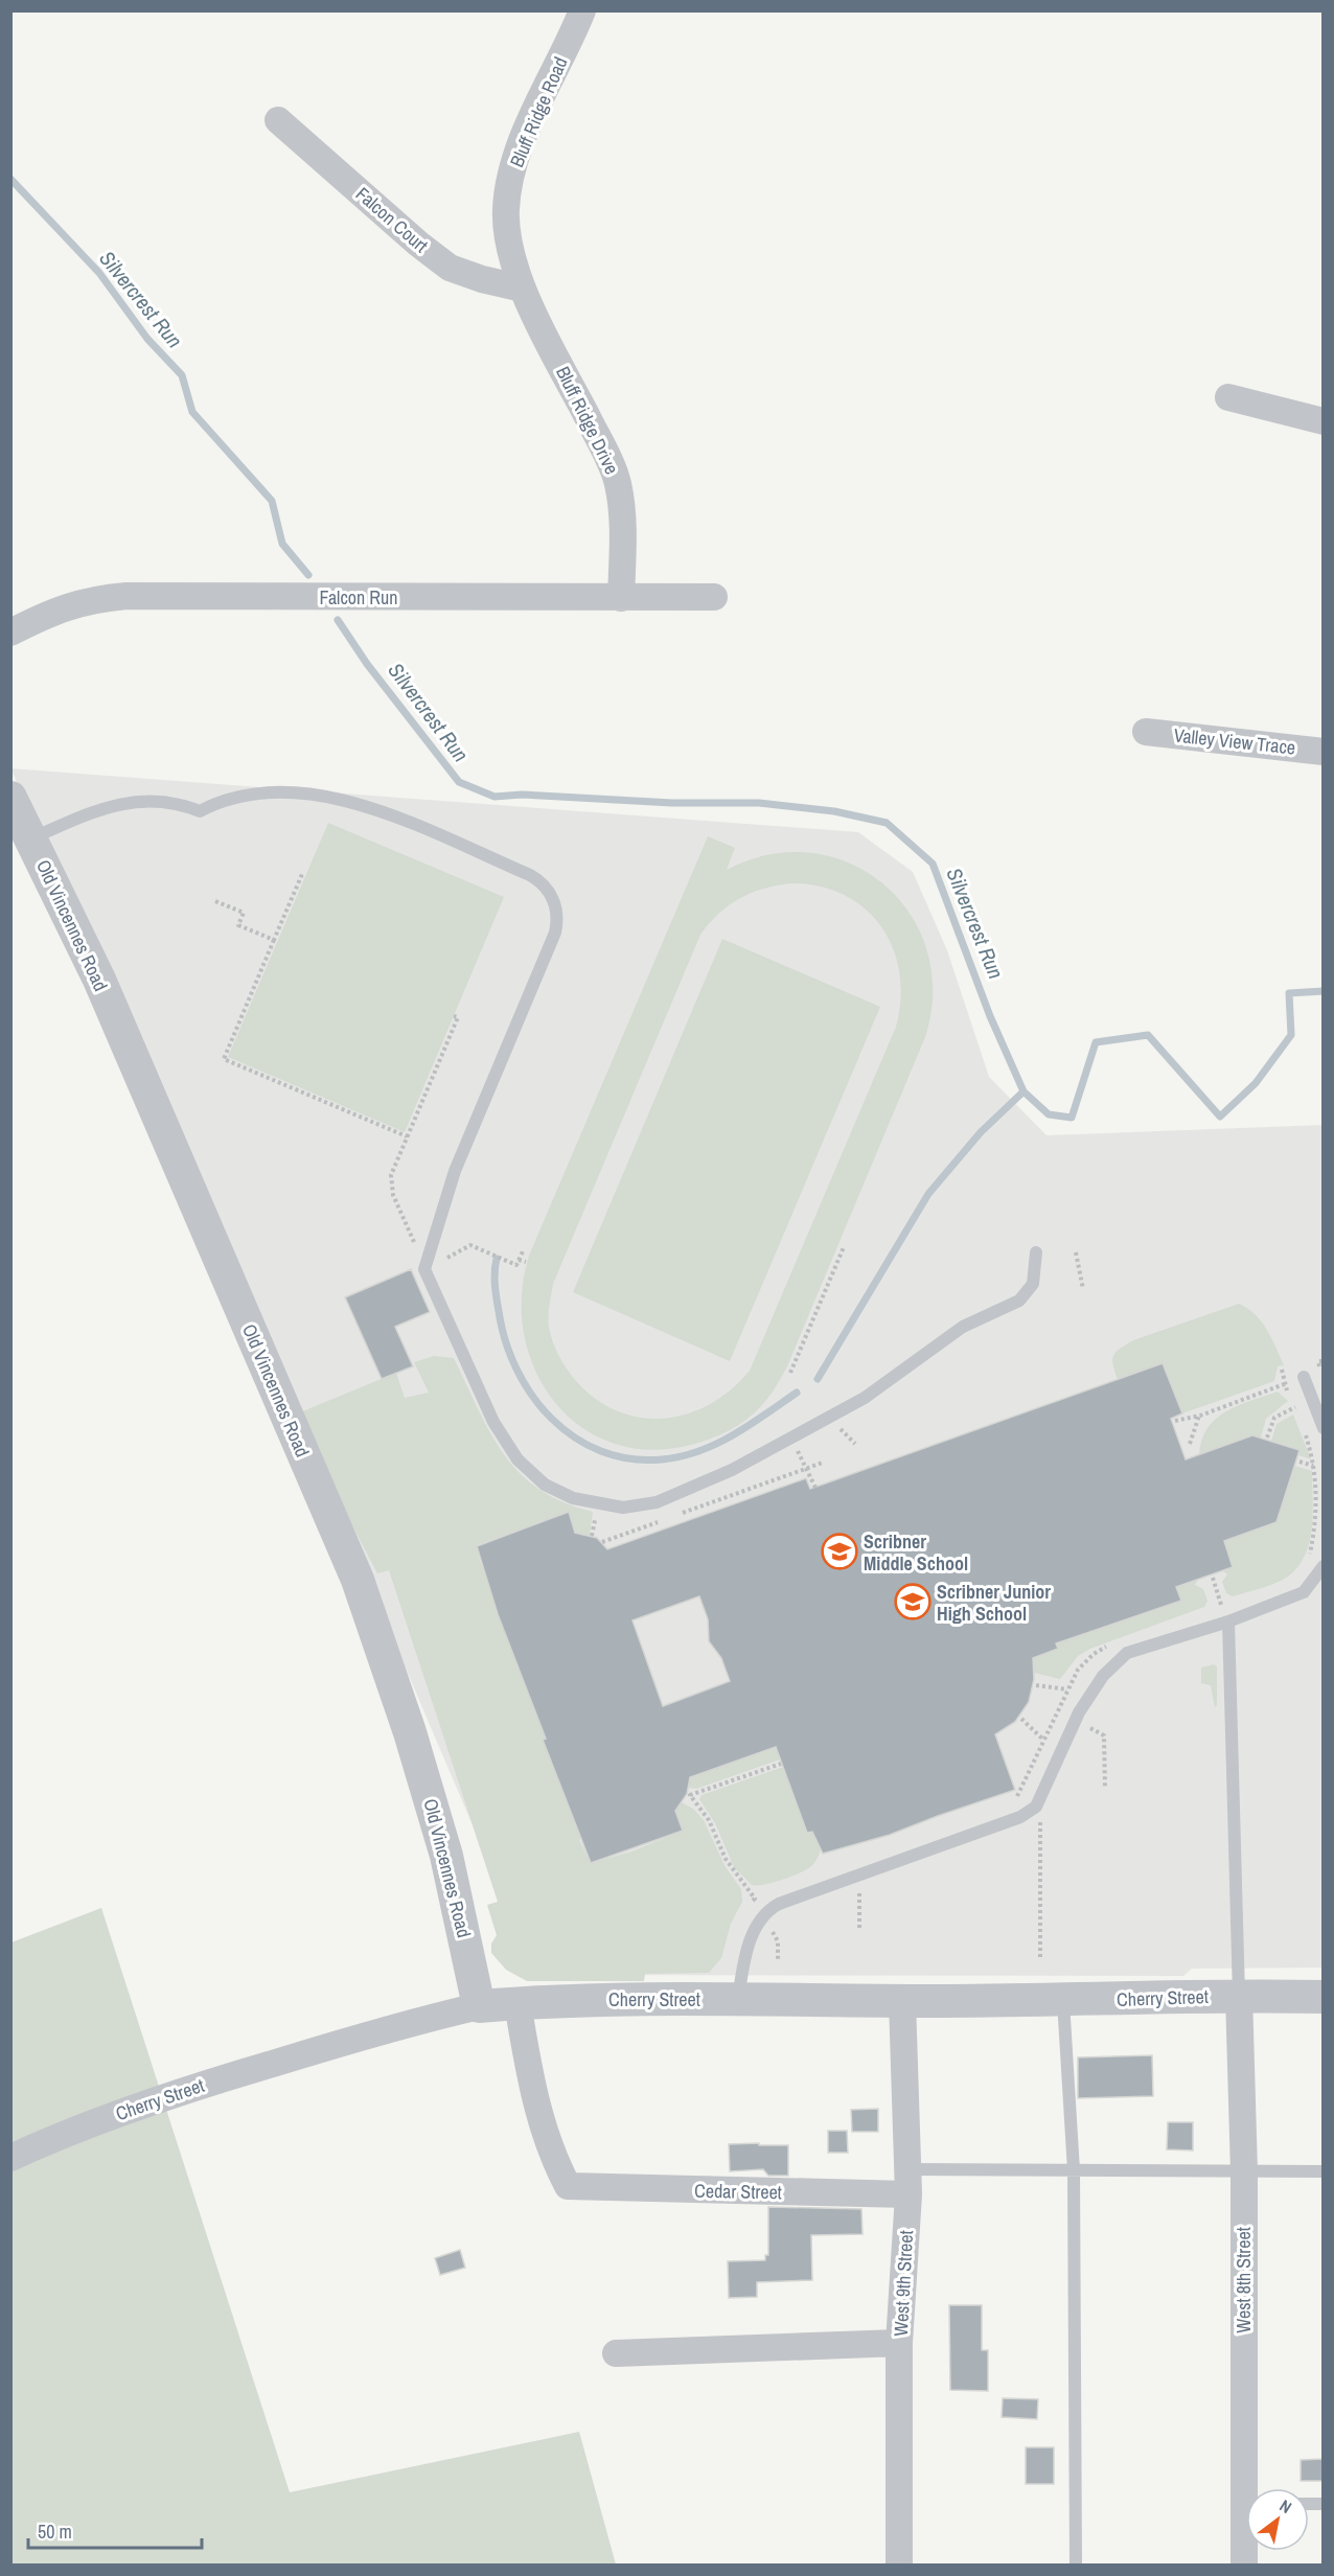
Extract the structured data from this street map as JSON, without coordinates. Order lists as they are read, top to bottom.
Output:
{
  "streets": {
    "street": [
      "Bluff Ridge Road",
      "Falcon Court",
      "Bluff Ridge Drive",
      "Falcon Run",
      "Valley View Trace",
      "Old Vincennes Road",
      "Cherry Street",
      "Cedar Street",
      "West 8th Street",
      "West 9th Street"
    ]
  },
  "crossings": [
    ["Bluff Ridge Road", "Falcon Court"],
    ["Bluff Ridge Road", "Bluff Ridge Drive"],
    ["Falcon Court", "Bluff Ridge Drive"],
    ["Bluff Ridge Drive", "Falcon Run"],
    ["Old Vincennes Road", "Cherry Street"],
    ["Cherry Street", "Cedar Street"],
    ["Cherry Street", "West 8th Street"],
    ["Cherry Street", "West 9th Street"],
    ["Cedar Street", "West 9th Street"]
  ],
  "water": ["Silvercrest Run"],
  "places": {
    "school or university": ["Scribner Middle School", "Scribner Junior High School"]
  },
  "scale_bar": "50 m",
  "north": "top right"
}
